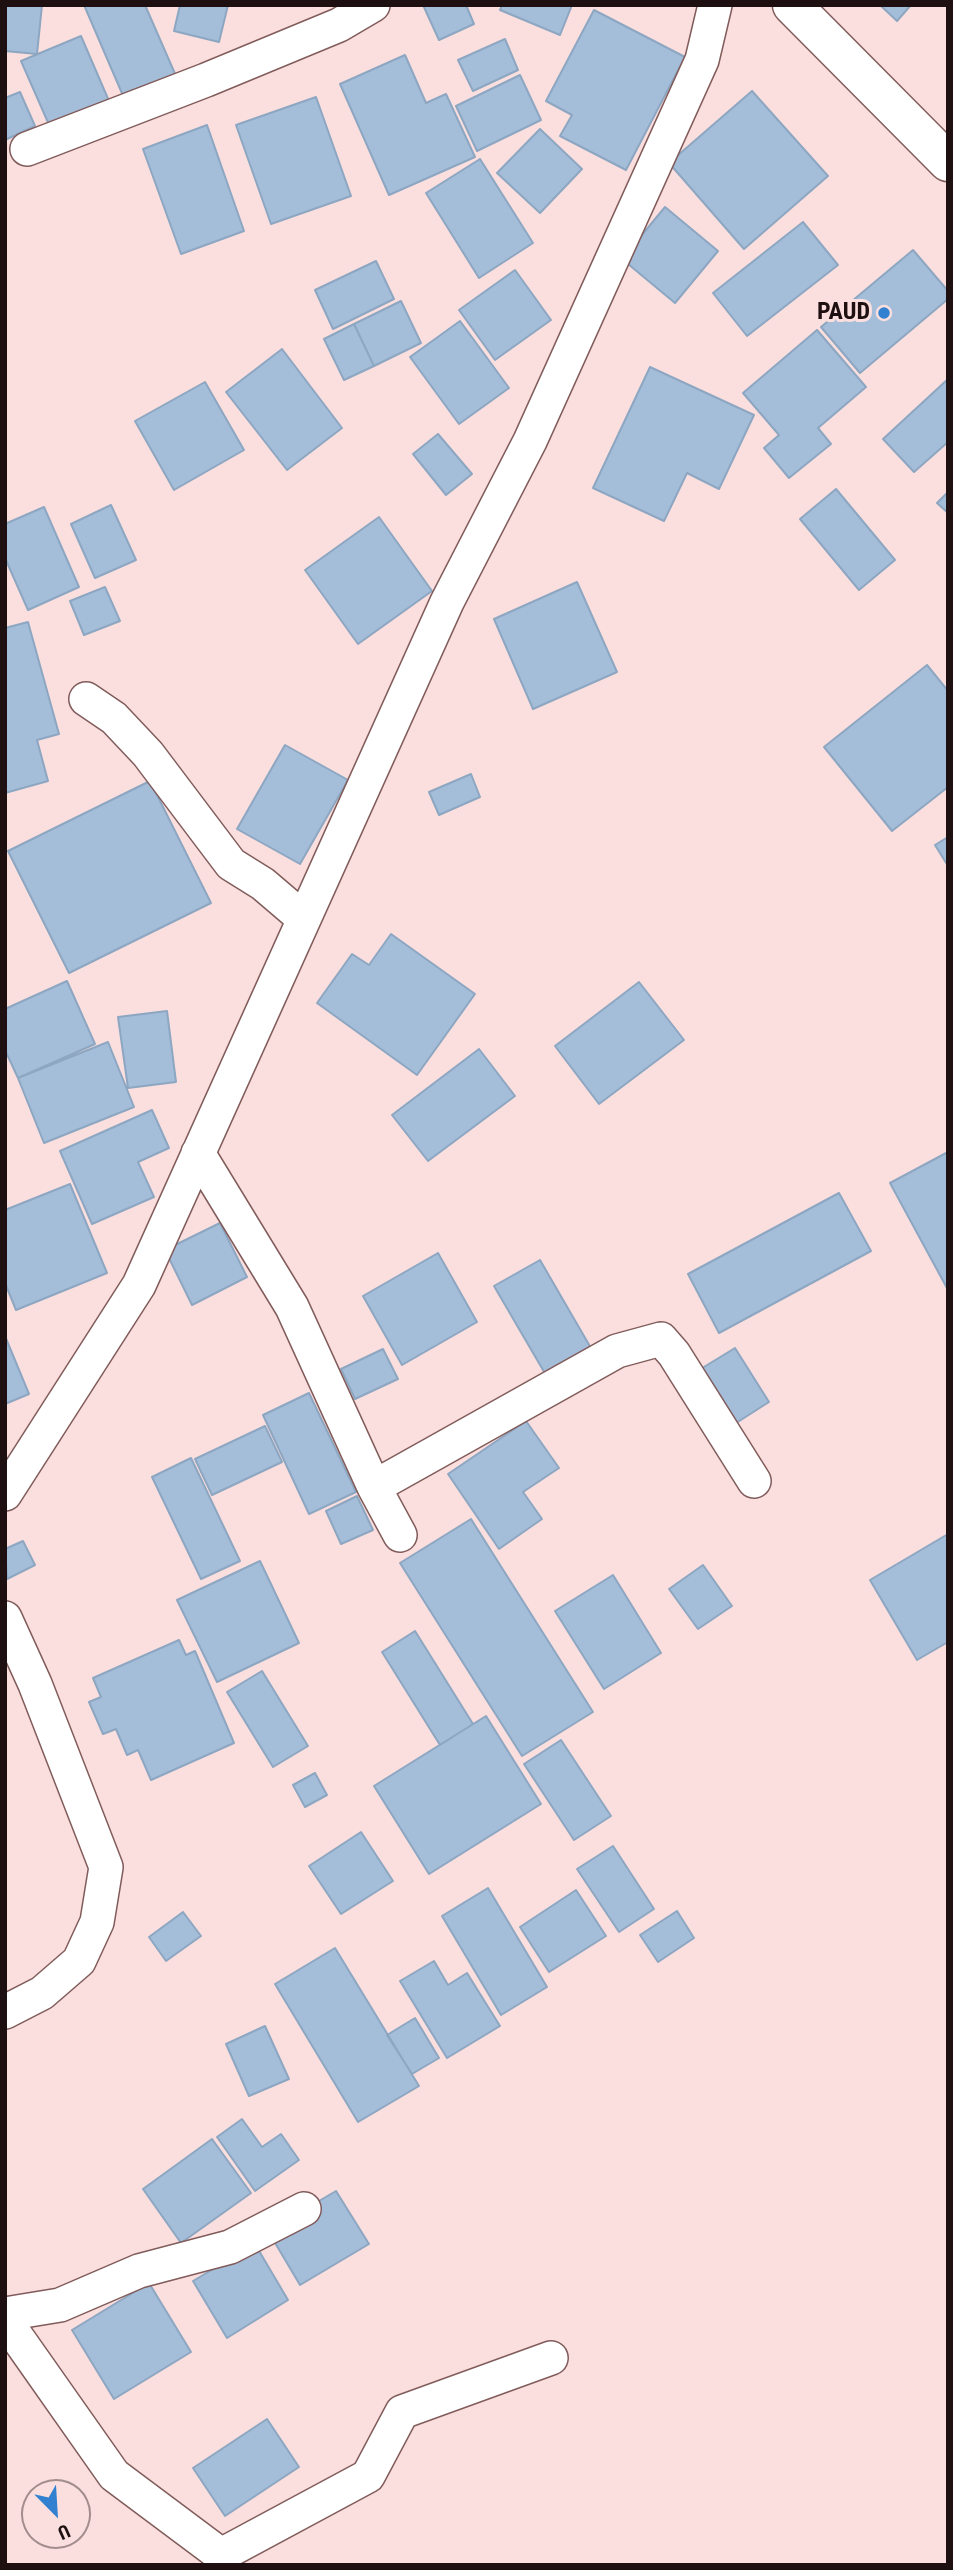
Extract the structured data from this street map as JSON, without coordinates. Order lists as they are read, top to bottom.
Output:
{
  "places": ["PAUD"],
  "north": "bottom right"
}
